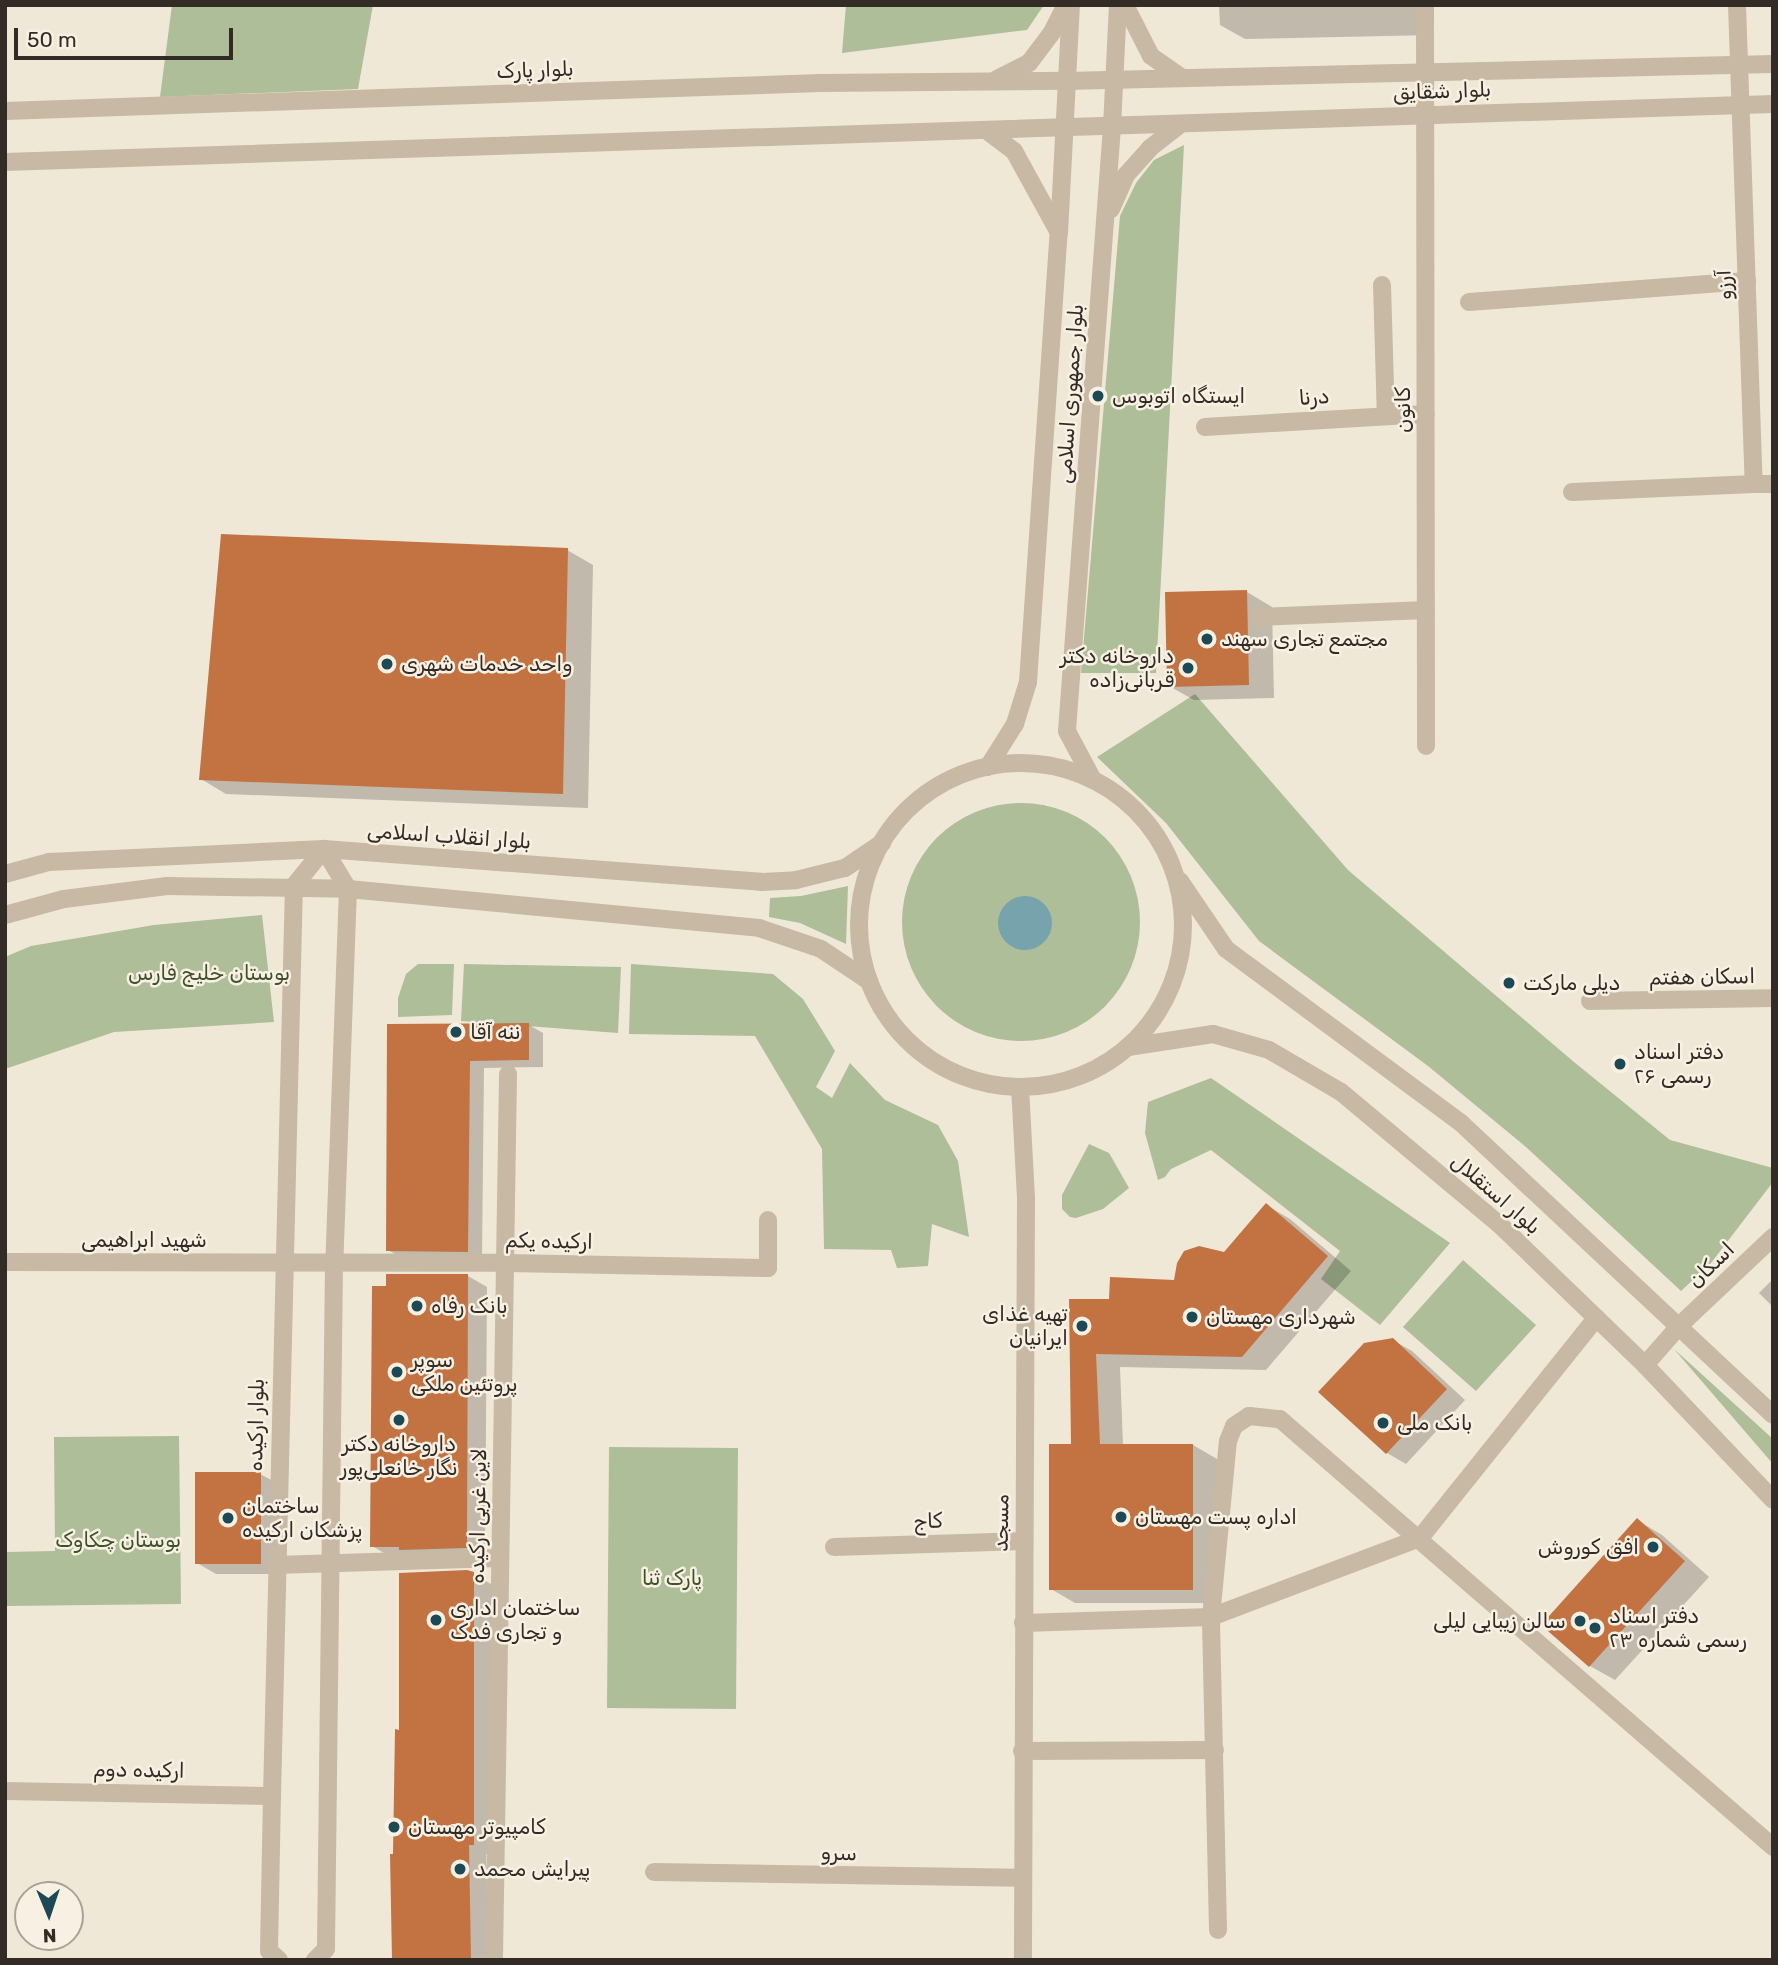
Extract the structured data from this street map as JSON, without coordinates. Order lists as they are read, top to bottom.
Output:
{
  "streets": {
    "street": [
      "بلوار پارک",
      "بلوار شقایق",
      "آرزو",
      "بلوار جمهوری اسلامی",
      "درنا",
      "کانون",
      "بلوار انقلاب اسلامی",
      "اسکان هفتم",
      "بلوار استقلال",
      "شهید ابراهیمی",
      "ارکیده یکم",
      "اسکان",
      "بلوار ارکیده",
      "لاین غربی ارکیده",
      "کاج",
      "مسجد",
      "ارکیده دوم",
      "سرو"
    ]
  },
  "crossings": [
    ["بلوار پارک", "بلوار شقایق"],
    ["بلوار پارک", "بلوار جمهوری اسلامی"],
    ["بلوار شقایق", "آرزو"],
    ["بلوار شقایق", "بلوار جمهوری اسلامی"],
    ["بلوار شقایق", "کانون"],
    ["درنا", "کانون"],
    ["بلوار استقلال", "اسکان"],
    ["شهید ابراهیمی", "ارکیده یکم"],
    ["شهید ابراهیمی", "بلوار ارکیده"],
    ["ارکیده یکم", "بلوار ارکیده"],
    ["ارکیده یکم", "لاین غربی ارکیده"],
    ["بلوار ارکیده", "ارکیده دوم"],
    ["کاج", "مسجد"],
    ["مسجد", "سرو"]
  ],
  "parks": ["بوستان خلیج فارس", "بوستان چکاوک", "پارک ثنا"],
  "places": [
    "ایستگاه اتوبوس",
    "مجتمع تجاری سهند",
    "واحد خدمات شهری",
    "داروخانه دکتر قربانی‌زاده",
    "دیلی مارکت",
    "ننه آقا",
    "دفتر اسناد رسمی ۲۶",
    "بانک رفاه",
    "شهرداری مهستان",
    "تهیه غذای ایرانیان",
    "سوپر پروتئین ملکی",
    "داروخانه دکتر نگار خانعلی‌پور",
    "بانک ملی",
    "اداره پست مهستان",
    "ساختمان پزشکان ارکیده",
    "افق کوروش",
    "ساختمان اداری و تجاری فدک",
    "سالن زیبایی لیلی",
    "دفتر اسناد رسمی شماره ۲۳",
    "کامپیوتر مهستان",
    "پیرایش محمد"
  ],
  "scale_bar": "50 m",
  "north": "bottom"
}
